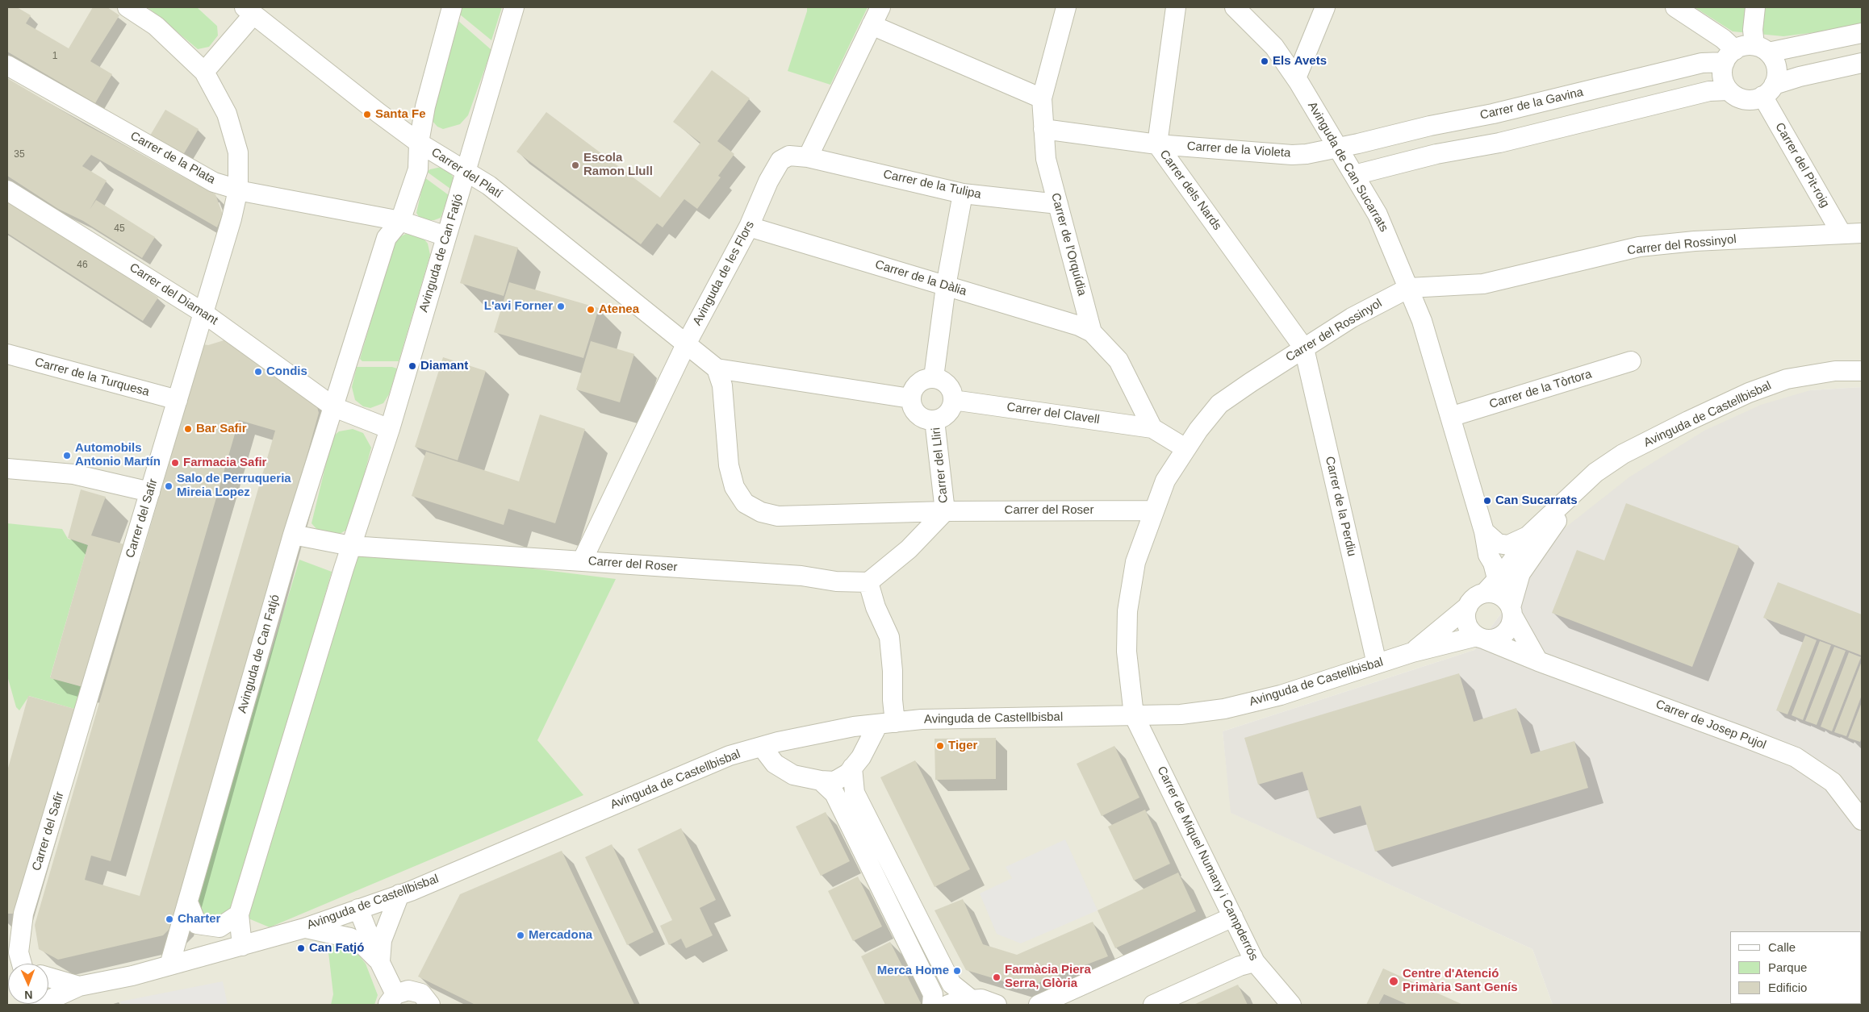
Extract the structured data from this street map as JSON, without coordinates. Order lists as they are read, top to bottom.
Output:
{
  "streets": {
    "street": [
      "Carrer de la Gavina",
      "Carrer de la Violeta",
      "Carrer de la Plata",
      "Carrer del Pit-roig",
      "Avinguda de Can Sucarrats",
      "Carrer del Platí",
      "Carrer de la Tulipa",
      "Carrer dels Nards",
      "Carrer de l'Orquídia",
      "Carrer del Rossinyol",
      "Avinguda de Can Fatjó",
      "Avinguda de les Flors",
      "Carrer de la Dàlia",
      "Carrer del Diamant",
      "Carrer de la Turquesa",
      "Carrer de la Tòrtora",
      "Carrer del Clavell",
      "Avinguda de Castellbisbal",
      "Carrer del Lliri",
      "Carrer de la Perdiu",
      "Carrer del Roser",
      "Carrer del Safir",
      "Carrer de Josep Pujol",
      "Carrer de Miquel Numany i Campderrós"
    ]
  },
  "crossings": [
    ["Carrer de la Gavina", "Carrer de la Violeta"],
    ["Carrer de la Gavina", "Carrer del Pit-roig"],
    ["Carrer de la Gavina", "Avinguda de Can Sucarrats"],
    ["Carrer de la Violeta", "Avinguda de Can Sucarrats"],
    ["Carrer de la Violeta", "Carrer dels Nards"],
    ["Carrer de la Violeta", "Carrer de l'Orquídia"],
    ["Carrer de la Plata", "Avinguda de Can Fatjó"],
    ["Carrer de la Plata", "Carrer del Safir"],
    ["Carrer del Pit-roig", "Carrer del Rossinyol"],
    ["Avinguda de Can Sucarrats", "Carrer del Rossinyol"],
    ["Avinguda de Can Sucarrats", "Carrer de la Tòrtora"],
    ["Avinguda de Can Sucarrats", "Avinguda de Castellbisbal"],
    ["Carrer del Platí", "Avinguda de Can Fatjó"],
    ["Carrer del Platí", "Avinguda de les Flors"],
    ["Carrer del Platí", "Carrer del Roser"],
    ["Carrer de la Tulipa", "Carrer de l'Orquídia"],
    ["Carrer de la Tulipa", "Avinguda de les Flors"],
    ["Carrer dels Nards", "Carrer del Rossinyol"],
    ["Carrer dels Nards", "Carrer de la Perdiu"],
    ["Carrer de l'Orquídia", "Carrer de la Dàlia"],
    ["Carrer de l'Orquídia", "Carrer del Clavell"],
    ["Carrer del Rossinyol", "Avinguda de Castellbisbal"],
    ["Carrer del Rossinyol", "Carrer de la Perdiu"],
    ["Carrer del Rossinyol", "Carrer del Roser"],
    ["Carrer del Rossinyol", "Carrer de Miquel Numany i Campderrós"],
    ["Avinguda de Can Fatjó", "Carrer del Diamant"],
    ["Avinguda de Can Fatjó", "Avinguda de Castellbisbal"],
    ["Avinguda de Can Fatjó", "Carrer del Roser"],
    ["Avinguda de les Flors", "Carrer de la Dàlia"],
    ["Avinguda de les Flors", "Carrer del Roser"],
    ["Carrer del Diamant", "Carrer del Safir"],
    ["Carrer de la Turquesa", "Carrer del Safir"],
    ["Carrer del Clavell", "Carrer del Lliri"],
    ["Avinguda de Castellbisbal", "Carrer de la Perdiu"],
    ["Avinguda de Castellbisbal", "Carrer de Josep Pujol"],
    ["Avinguda de Castellbisbal", "Carrer de Miquel Numany i Campderrós"],
    ["Carrer del Lliri", "Carrer del Roser"]
  ],
  "places": [
    "Els Avets",
    "Santa Fe",
    "Escola Ramon Llull",
    "L'avi Forner",
    "Atenea",
    "Diamant",
    "Condis",
    "Bar Safir",
    "Automobils Antonio Martín",
    "Farmacia Safir",
    "Salo de Perruqueria Mireia Lopez",
    "Can Sucarrats",
    "Tiger",
    "Charter",
    "Mercadona",
    "Can Fatjó",
    "Merca Home",
    "Farmàcia Piera Serra, Glòria",
    "Centre d'Atenció Primària Sant Genís"
  ],
  "house_numbers": [
    "1",
    "35",
    "45",
    "46"
  ],
  "legend": ["Calle", "Parque", "Edificio"],
  "north": "bottom"
}
